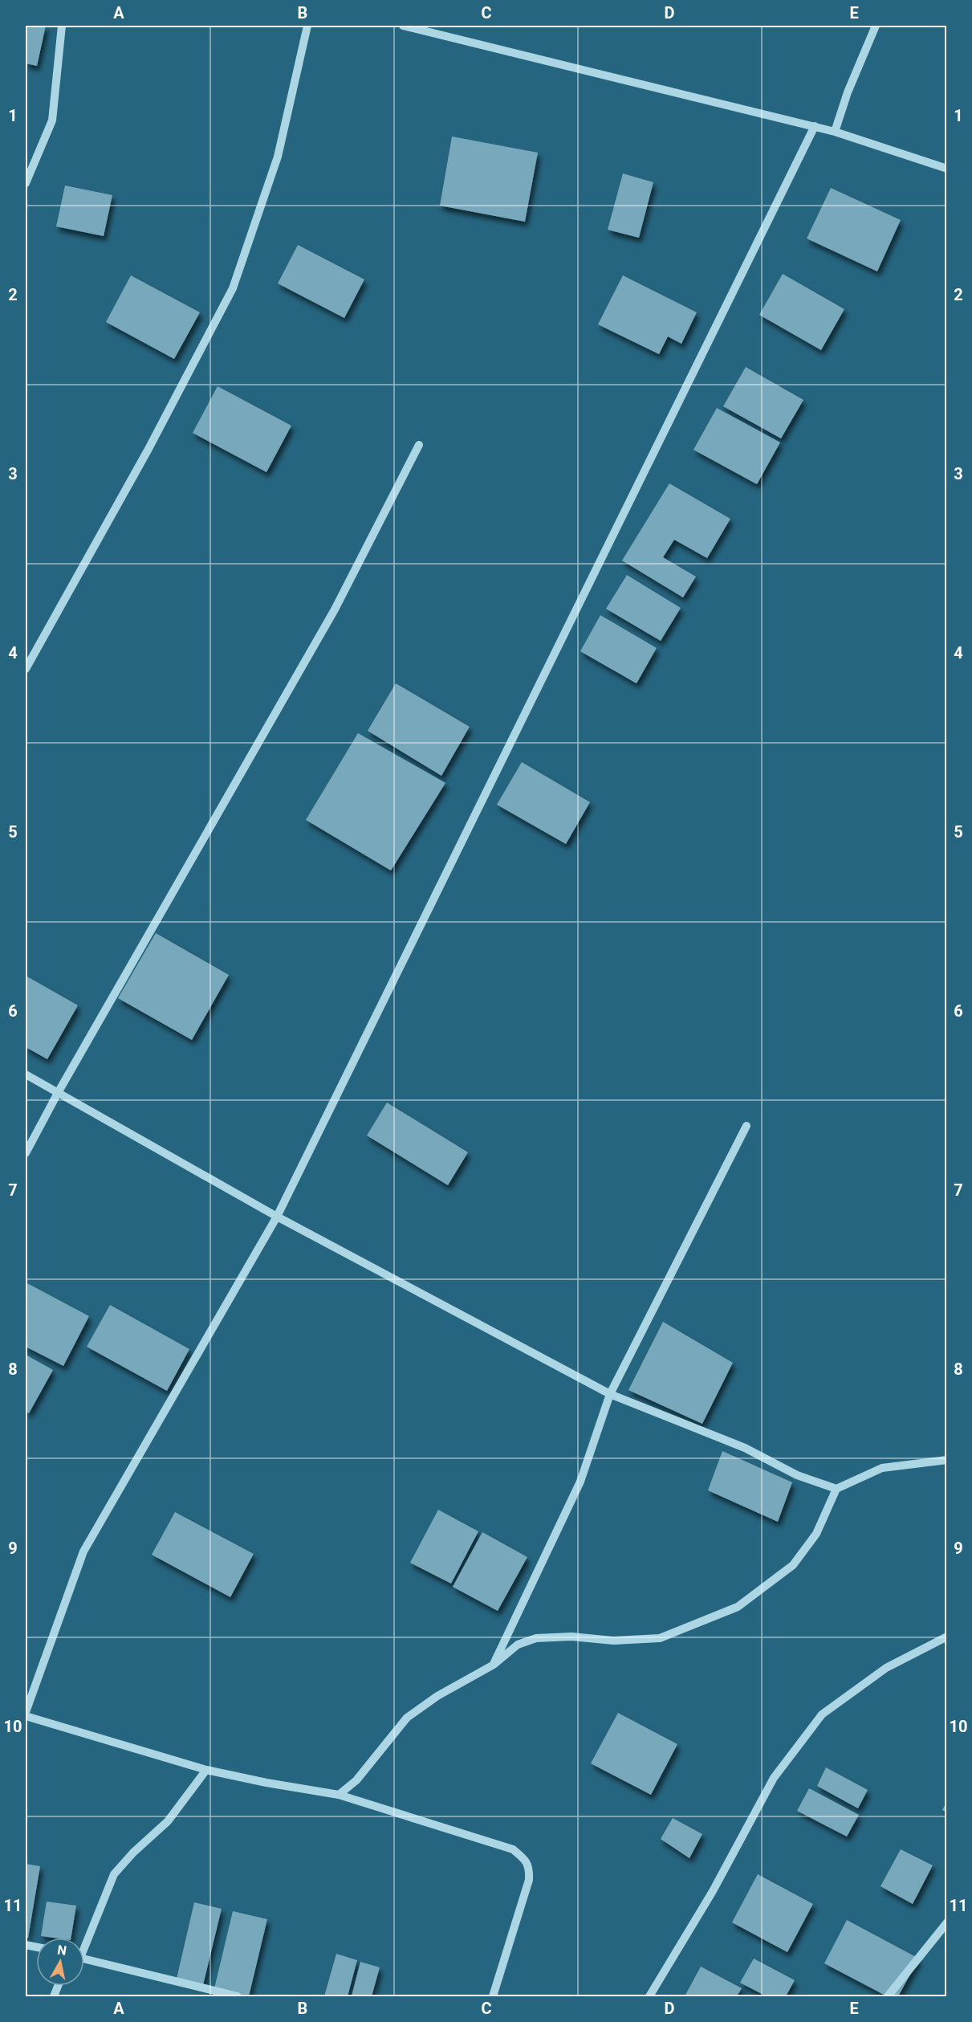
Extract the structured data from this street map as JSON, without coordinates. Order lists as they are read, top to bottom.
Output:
{
  "north": "top",
  "grid": {
    "columns": [
      "A",
      "B",
      "C",
      "D",
      "E"
    ],
    "rows": [
      "1",
      "2",
      "3",
      "4",
      "5",
      "6",
      "7",
      "8",
      "9",
      "10",
      "11"
    ]
  }
}
